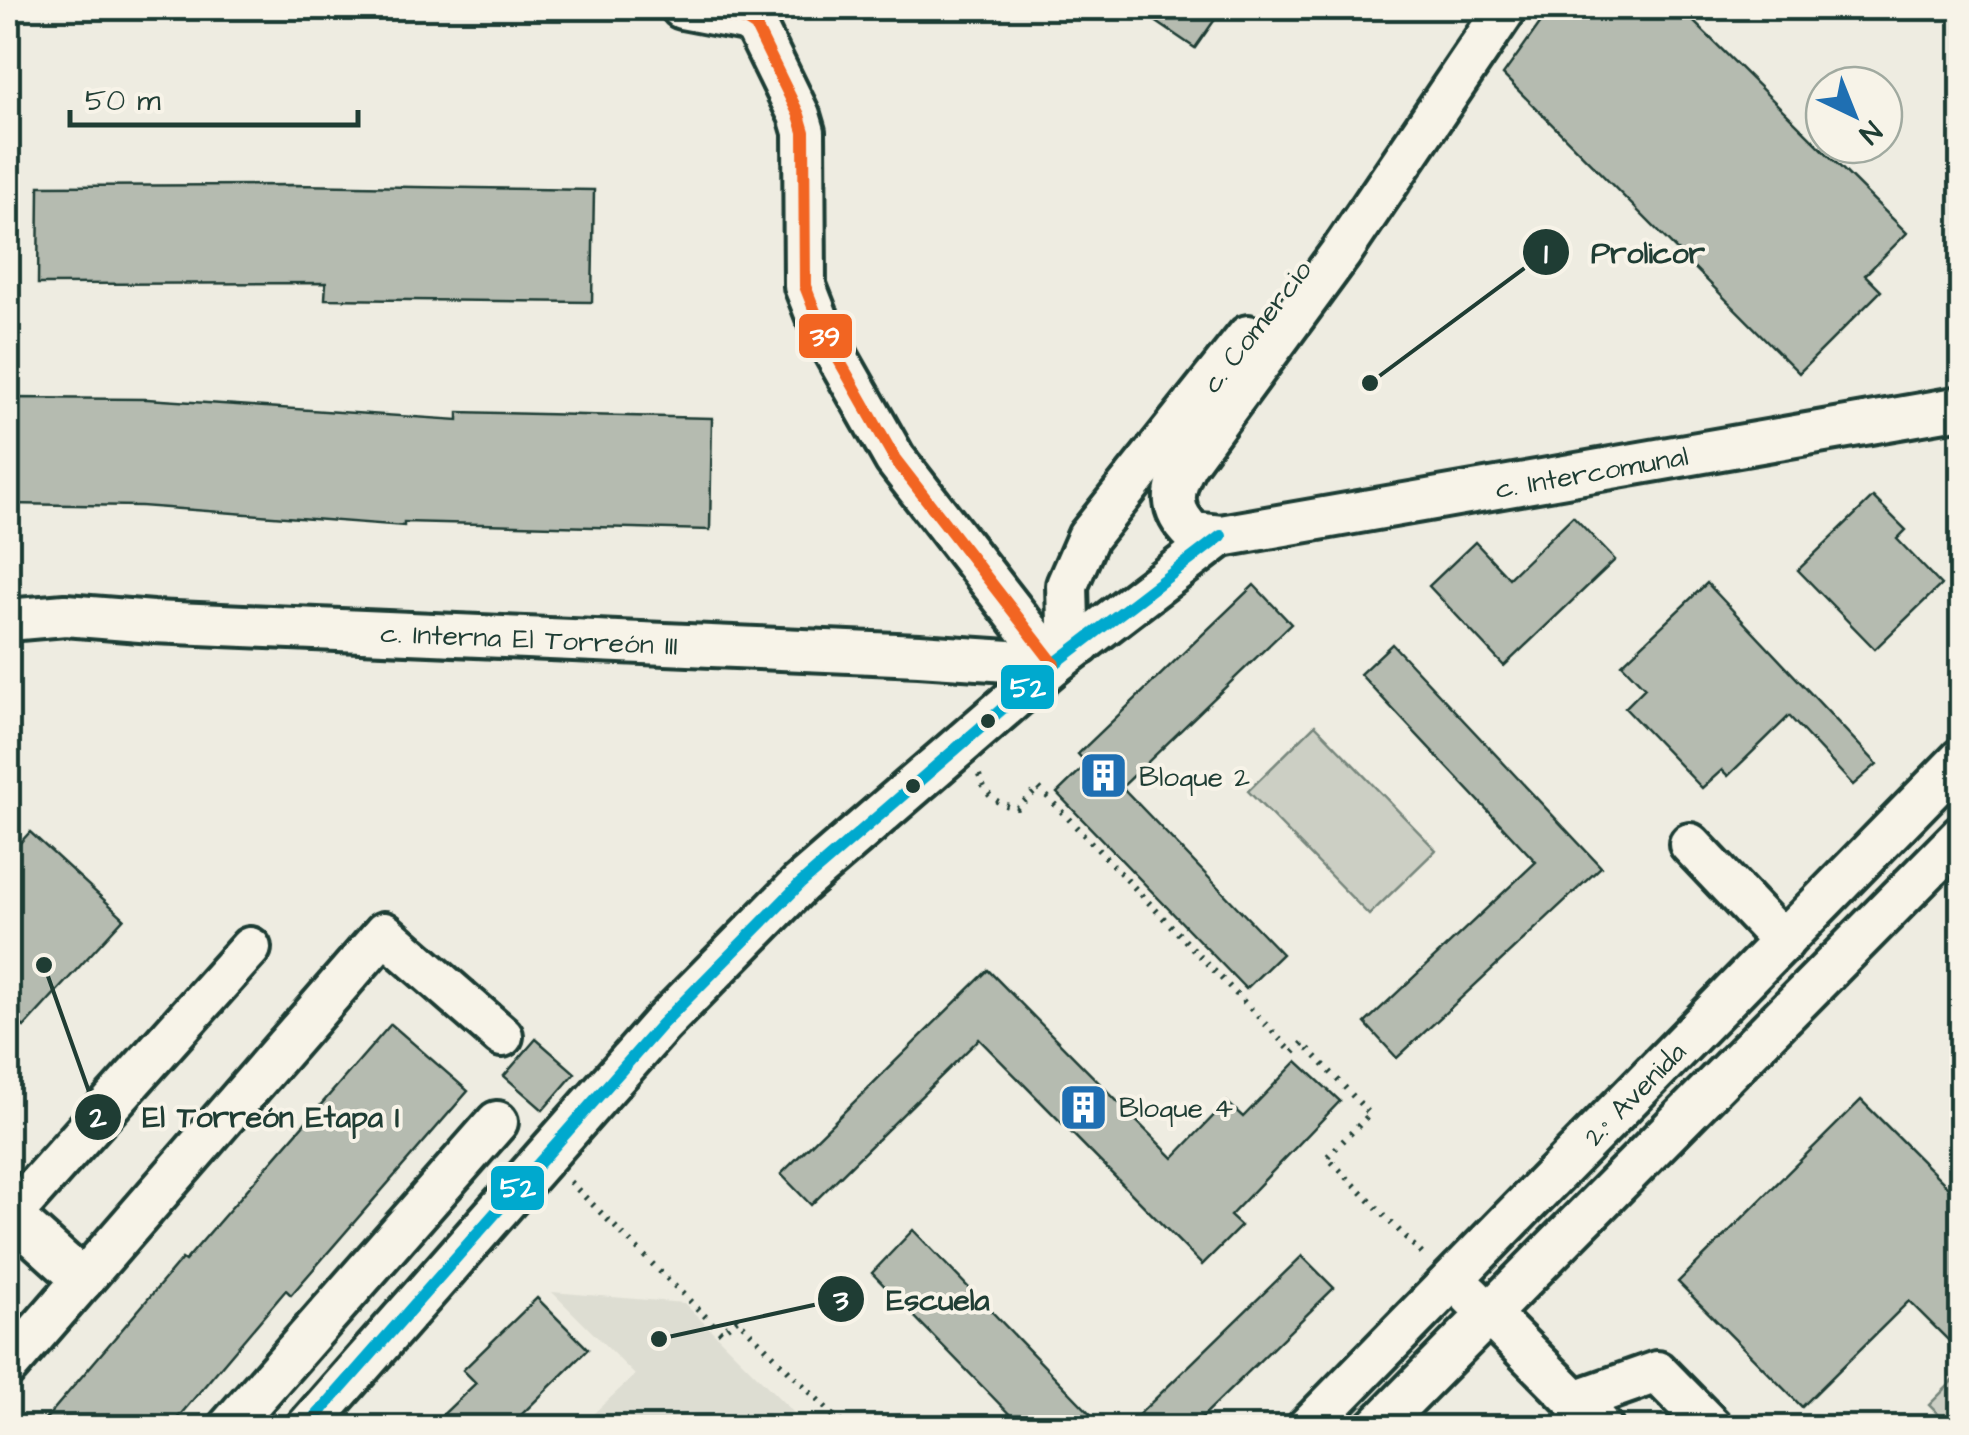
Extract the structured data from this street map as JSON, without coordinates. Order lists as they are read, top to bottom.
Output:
{
  "streets": {
    "street": [
      "c. Comercio",
      "c. Intercomunal",
      "c. Interna El Torreón III",
      "2.° Avenida"
    ]
  },
  "crossings": [
    ["c. Comercio", "c. Interna El Torreón III"]
  ],
  "places": {
    "other": ["Prolicor", "El Torreón Etapa I", "Escuela"],
    "building": ["Bloque 2", "Bloque 4"]
  },
  "lines": ["transit line 39", "transit line 52"],
  "scale_bar": "50 m",
  "north": "bottom right"
}
